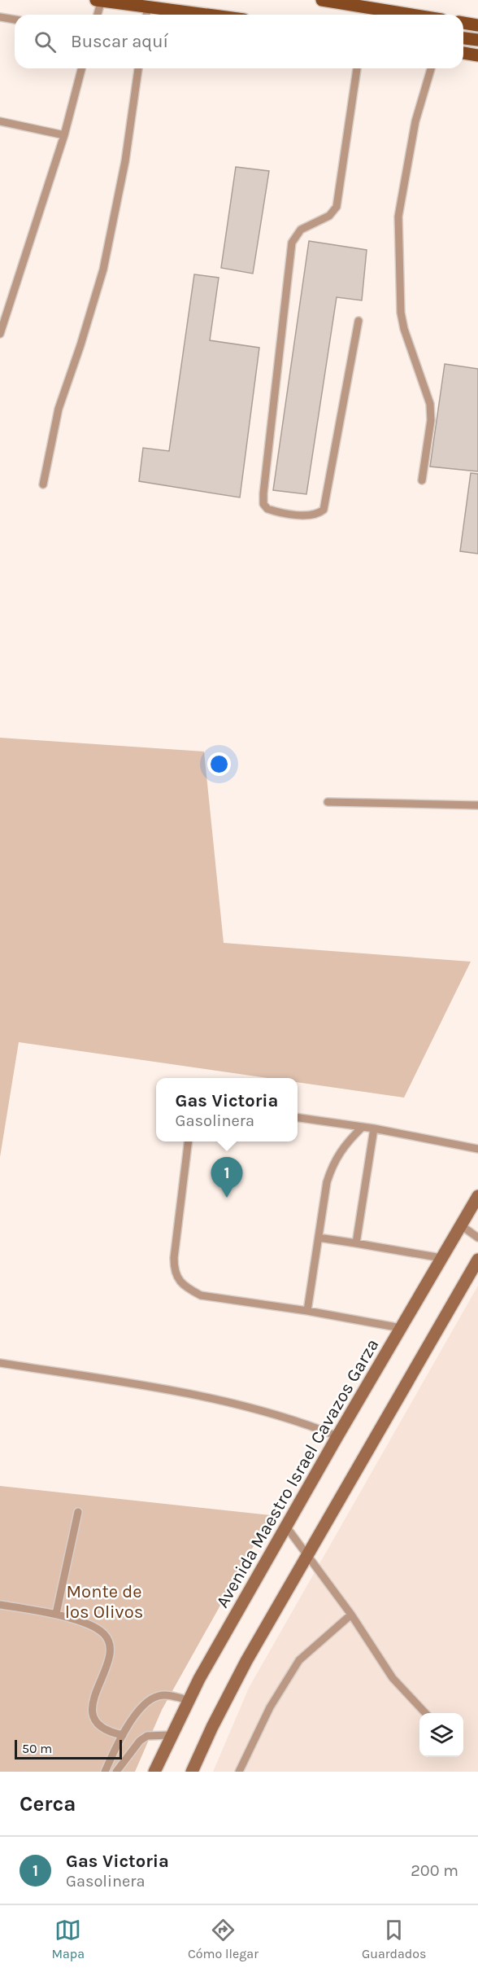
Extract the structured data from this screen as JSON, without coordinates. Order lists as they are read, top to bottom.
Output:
{
  "streets": {
    "main road": ["Avenida Maestro Israel Cavazos Garza"]
  },
  "parks": ["Monte de los Olivos"],
  "scale_bar": "50 m",
  "page": {
    "search": "Buscar aquí",
    "popup": ["Gas Victoria", "Gasolinera"],
    "pins": "1",
    "scale": "50 m",
    "heading": "Cerca",
    "list": [
      {
        "mark": "1",
        "name": "Gas Victoria",
        "note": "Gasolinera",
        "value": "200 m"
      }
    ],
    "nav": ["Mapa", "Cómo llegar", "Guardados"]
  }
}
